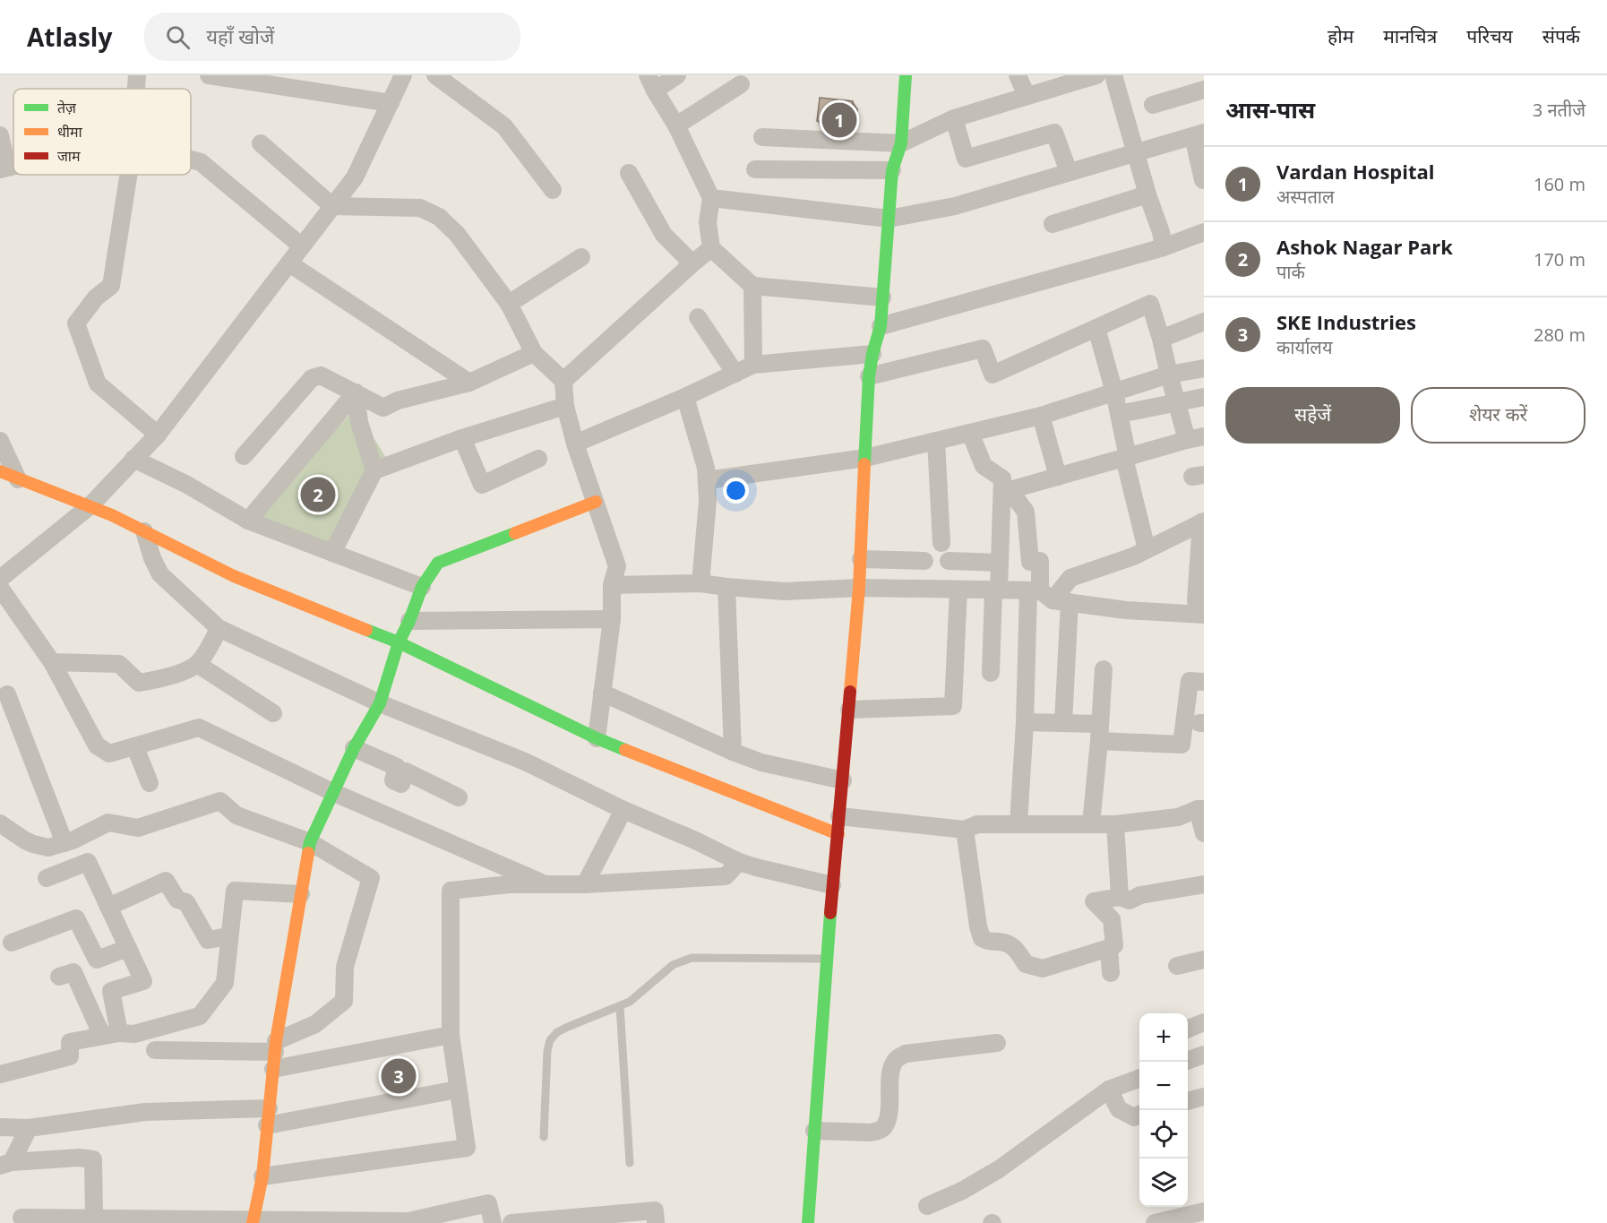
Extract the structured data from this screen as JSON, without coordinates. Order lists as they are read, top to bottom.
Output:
{
  "legend": ["तेज़", "धीमा", "जाम"],
  "page": {
    "header": "Atlasly",
    "search": "यहाँ खोजें",
    "nav": [
      "होम",
      "मानचित्र",
      "परिचय",
      "संपर्क"
    ],
    "heading": ["आस-पास", "3 नतीजे"],
    "pins": ["1", "2", "3"],
    "list": [
      {
        "mark": "1",
        "name": "Vardan Hospital",
        "note": "अस्पताल",
        "value": "160 m"
      },
      {
        "mark": "2",
        "name": "Ashok Nagar Park",
        "note": "पार्क",
        "value": "170 m"
      },
      {
        "mark": "3",
        "name": "SKE Industries",
        "note": "कार्यालय",
        "value": "280 m"
      }
    ],
    "buttons": ["सहेजें", "शेयर करें"],
    "map_buttons": ["+", "−"]
  }
}
